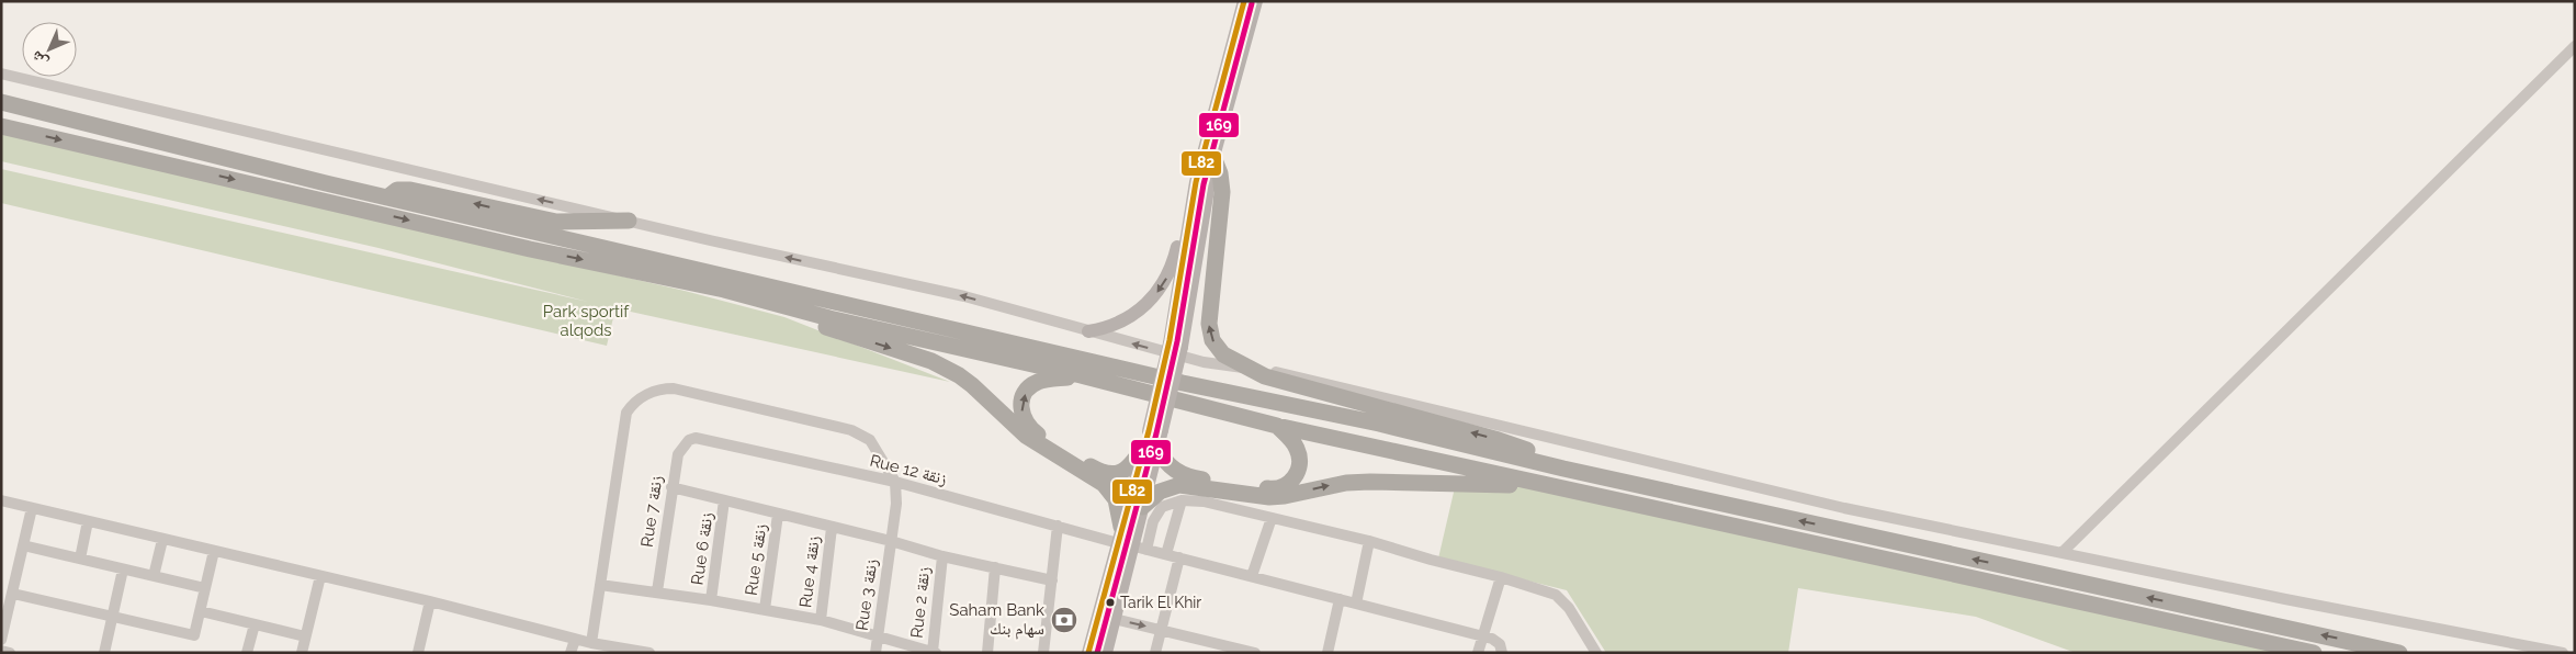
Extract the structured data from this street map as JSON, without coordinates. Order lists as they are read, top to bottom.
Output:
{
  "streets": {
    "street": [
      "Rue 12 زنقة",
      "Rue 7 زنقة",
      "Rue 6 زنقة",
      "Rue 5 زنقة",
      "Rue 4 زنقة",
      "Rue 3 زنقة",
      "Rue 2 زنقة"
    ]
  },
  "crossings": [
    ["Rue 12 زنقة", "Rue 7 زنقة"],
    ["Rue 12 زنقة", "Rue 3 زنقة"]
  ],
  "parks": ["Park sportif alqods"],
  "places": {
    "other": ["Tarik El Khir"],
    "bank": ["Saham Bank سهام بنك"]
  },
  "lines": ["transit line L82", "transit line 169"],
  "north": "bottom left"
}
